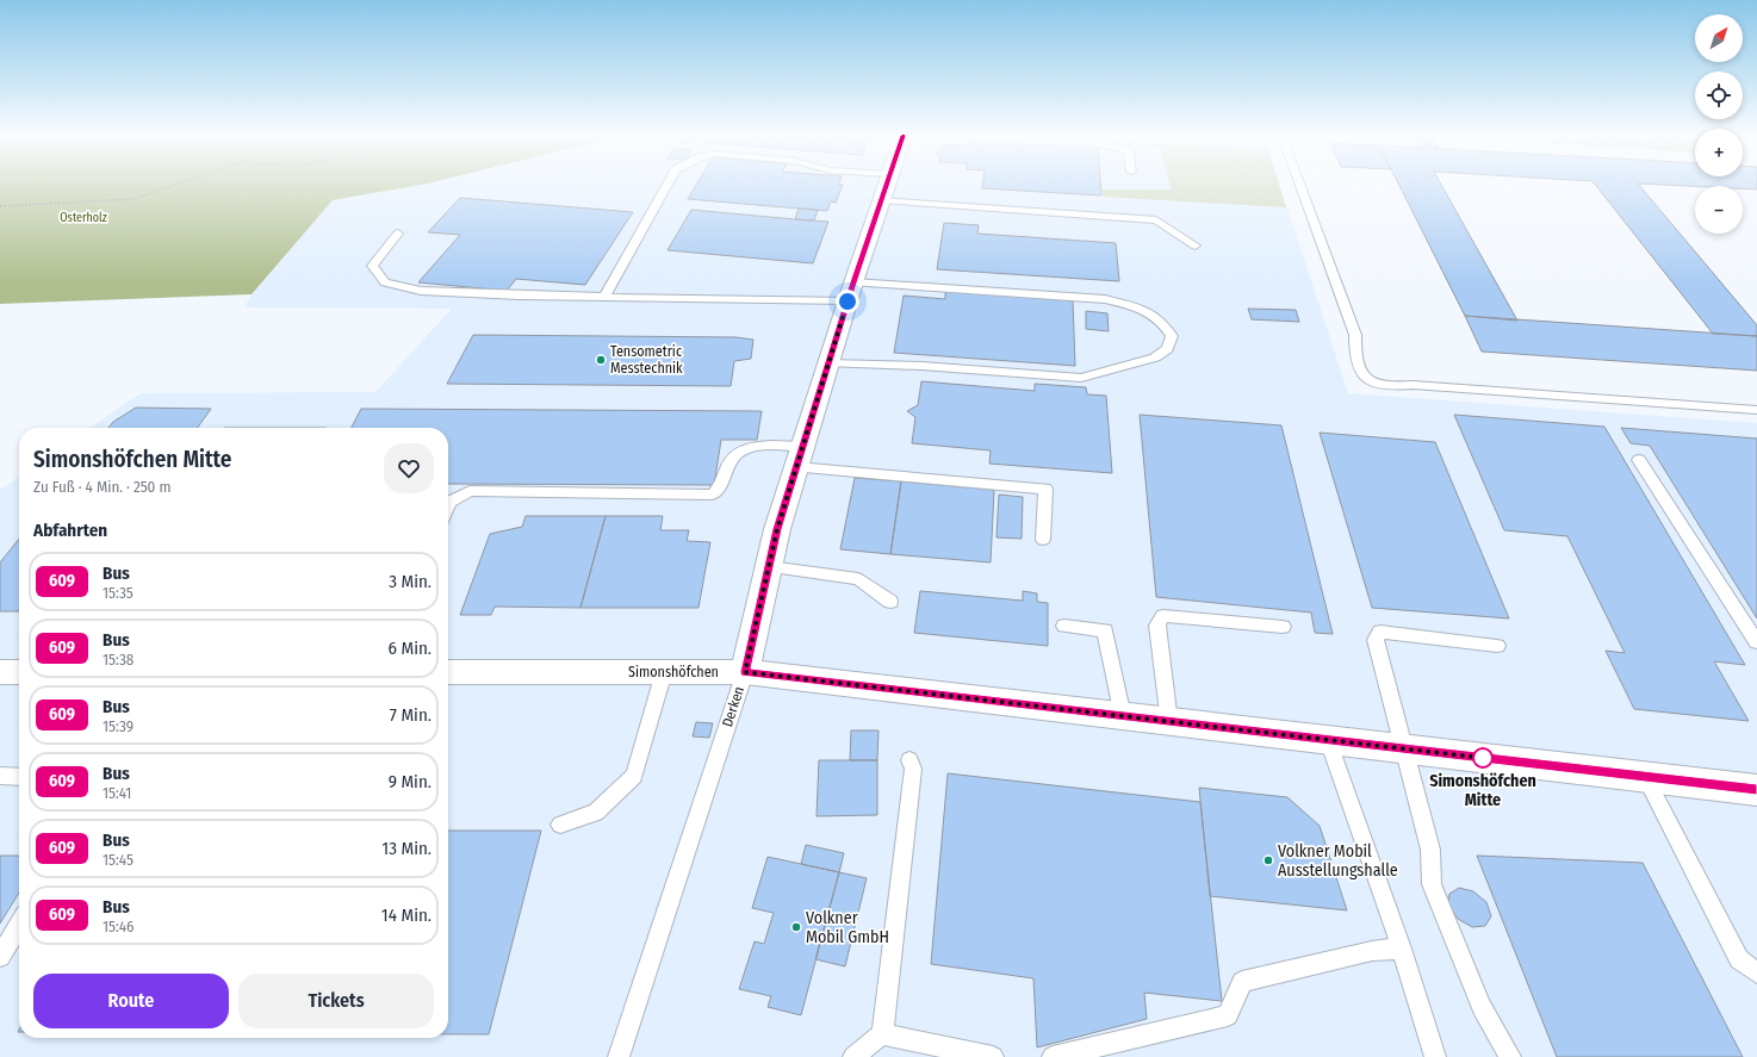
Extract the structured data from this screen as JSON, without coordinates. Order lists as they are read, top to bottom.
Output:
{
  "streets": {
    "street": ["Simonshöfchen", "Derken"]
  },
  "crossings": [
    ["Simonshöfchen", "Derken"]
  ],
  "parks": ["Osterholz"],
  "places": [
    "Tensometric Messtechnik",
    "Simonshöfchen Mitte",
    "Volkner Mobil Ausstellungshalle",
    "Volkner Mobil GmbH"
  ],
  "lines": ["bus line 609"],
  "north": "top right",
  "page": {
    "map_buttons": ["+", "−"],
    "heading": [
      ["Simonshöfchen Mitte", "Zu Fuß · 4 Min. · 250 m"],
      "Abfahrten"
    ],
    "list": [
      {
        "mark": "609",
        "name": "Bus",
        "note": "15:35",
        "value": "3 Min."
      },
      {
        "mark": "609",
        "name": "Bus",
        "note": "15:38",
        "value": "6 Min."
      },
      {
        "mark": "609",
        "name": "Bus",
        "note": "15:39",
        "value": "7 Min."
      },
      {
        "mark": "609",
        "name": "Bus",
        "note": "15:41",
        "value": "9 Min."
      },
      {
        "mark": "609",
        "name": "Bus",
        "note": "15:45",
        "value": "13 Min."
      },
      {
        "mark": "609",
        "name": "Bus",
        "note": "15:46",
        "value": "14 Min."
      }
    ],
    "buttons": ["Route", "Tickets"]
  }
}
